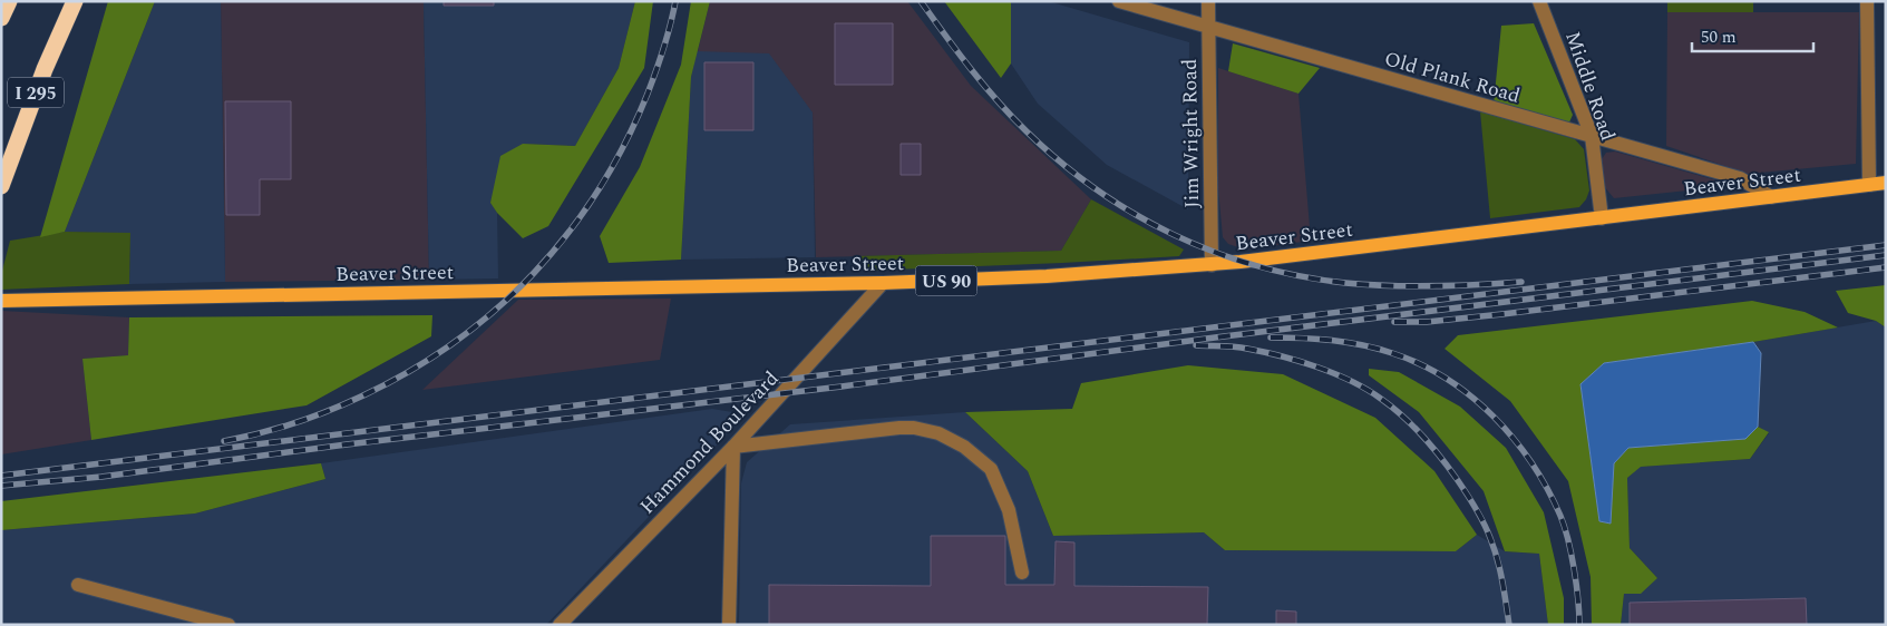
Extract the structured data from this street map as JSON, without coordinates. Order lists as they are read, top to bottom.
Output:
{
  "streets": {
    "highway": ["I 295"],
    "main road": ["Beaver Street", "US 90"],
    "street": [
      "Old Plank Road",
      "Middle Road",
      "Jim Wright Road",
      "Hammond Boulevard"
    ]
  },
  "crossings": [
    ["Old Plank Road", "Middle Road"],
    ["Old Plank Road", "Jim Wright Road"],
    ["Old Plank Road", "Beaver Street"],
    ["Middle Road", "Beaver Street"],
    ["Jim Wright Road", "Beaver Street"],
    ["Beaver Street", "Hammond Boulevard"]
  ],
  "scale_bar": "50 m"
}
